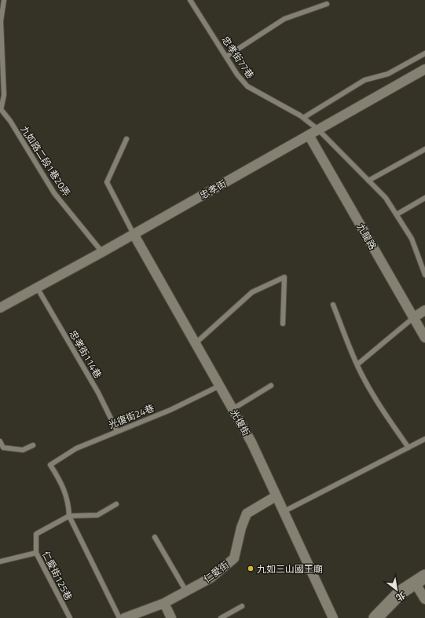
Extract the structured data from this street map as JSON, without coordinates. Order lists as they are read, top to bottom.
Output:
{
  "streets": {
    "street": [
      "忠孝街",
      "九龍路",
      "光復街",
      "仁愛街"
    ],
    "lane": [
      "忠孝街77巷",
      "九如路二段1巷20弄",
      "忠孝街114巷",
      "光復街24巷",
      "仁愛街125巷"
    ]
  },
  "crossings": [
    ["忠孝街77巷", "忠孝街"],
    ["九如路二段1巷20弄", "忠孝街"],
    ["忠孝街", "九龍路"],
    ["忠孝街", "忠孝街114巷"],
    ["忠孝街", "光復街"],
    ["忠孝街114巷", "光復街24巷"],
    ["光復街24巷", "光復街"],
    ["光復街24巷", "仁愛街125巷"],
    ["光復街", "仁愛街"]
  ],
  "places": ["九如三山國王廟"],
  "north": "bottom right"
}
